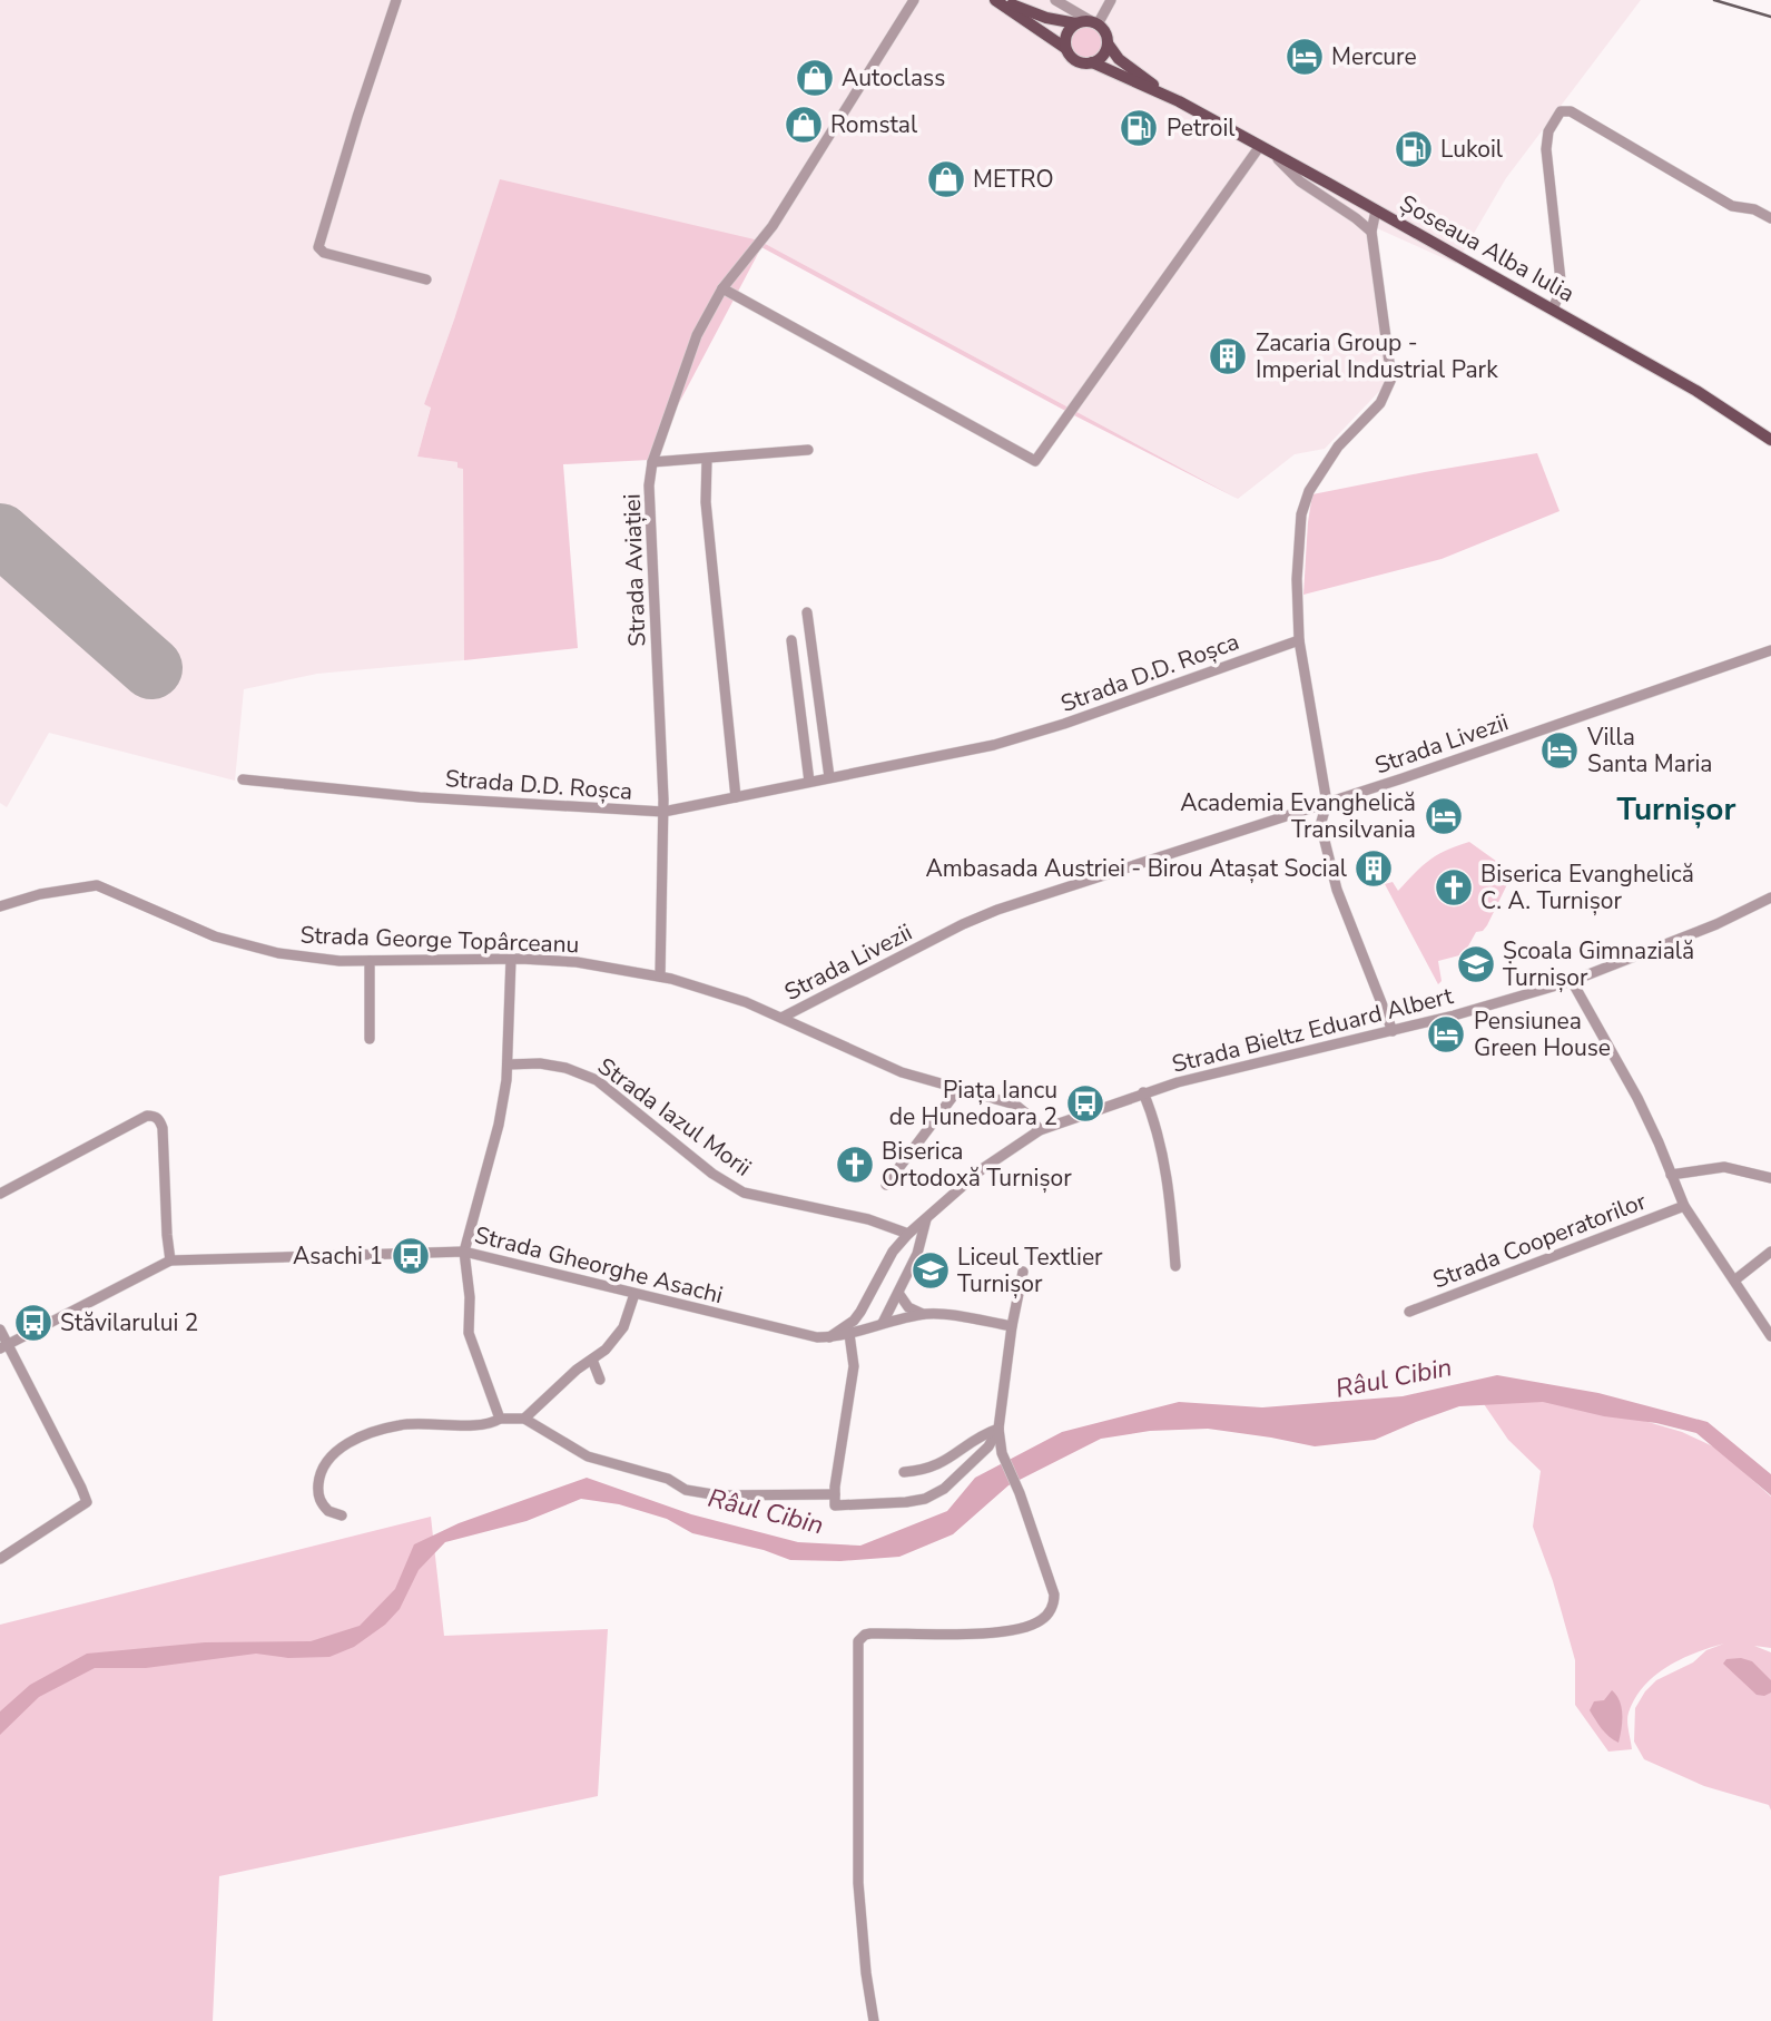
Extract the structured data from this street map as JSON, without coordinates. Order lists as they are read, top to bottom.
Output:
{
  "streets": {
    "main road": ["Șoseaua Alba Iulia"],
    "street": [
      "Strada Aviației",
      "Strada D.D. Roșca",
      "Strada Livezii",
      "Strada George Topârceanu",
      "Strada Bieltz Eduard Albert",
      "Strada Iazul Morii",
      "Strada Cooperatorilor",
      "Strada Gheorghe Asachi"
    ]
  },
  "crossings": [
    ["Strada Aviației", "Strada D.D. Roșca"],
    ["Strada Aviației", "Strada George Topârceanu"],
    ["Strada Livezii", "Strada George Topârceanu"],
    ["Strada George Topârceanu", "Strada Bieltz Eduard Albert"],
    ["Strada Bieltz Eduard Albert", "Strada Iazul Morii"],
    ["Strada Bieltz Eduard Albert", "Strada Gheorghe Asachi"]
  ],
  "districts": ["Turnișor"],
  "water": ["Râul Cibin"],
  "places": {
    "hotel": [
      "Mercure",
      "Villa Santa Maria",
      "Academia Evanghelică Transilvania",
      "Pensiunea Green House"
    ],
    "shop": ["Autoclass", "Romstal", "METRO"],
    "fuel station": ["Petroil", "Lukoil"],
    "building": ["Zacaria Group - Imperial Industrial Park", "Ambasada Austriei - Birou Atașat Social"],
    "church": ["Biserica Evanghelică C. A. Turnișor", "Biserica Ortodoxă Turnișor"],
    "school or university": ["Școala Gimnazială Turnișor", "Liceul Textlier Turnișor"],
    "bus stop": ["Piața Iancu de Hunedoara 2", "Asachi 1", "Stăvilarului 2"]
  }
}
